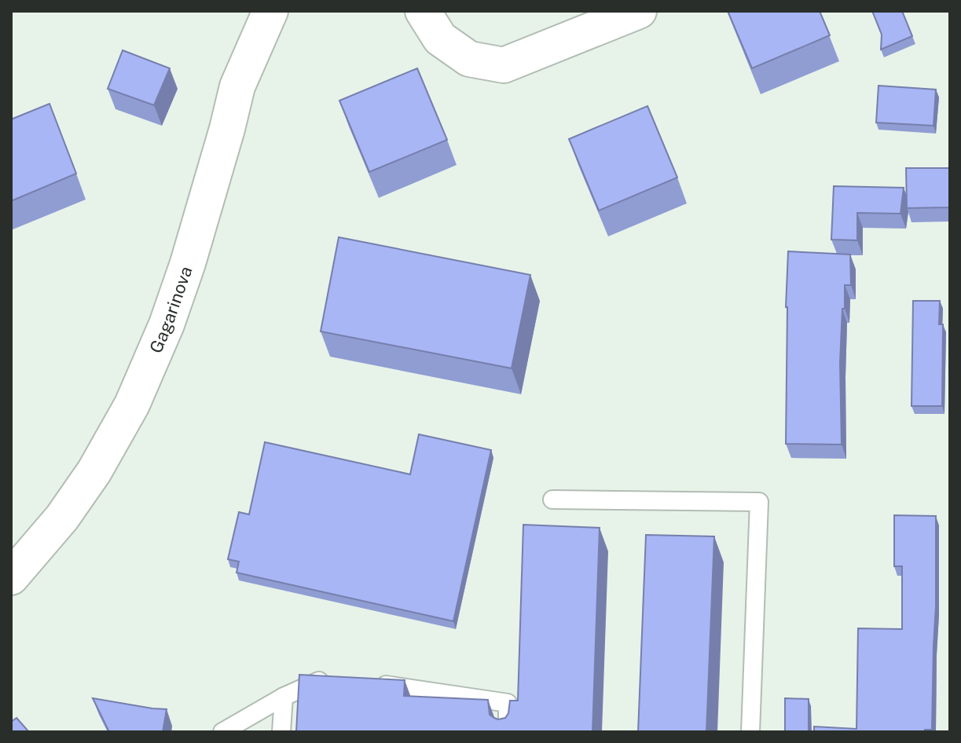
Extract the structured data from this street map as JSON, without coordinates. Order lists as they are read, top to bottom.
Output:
{
  "streets": {
    "street": ["Gagarinova"]
  }
}
